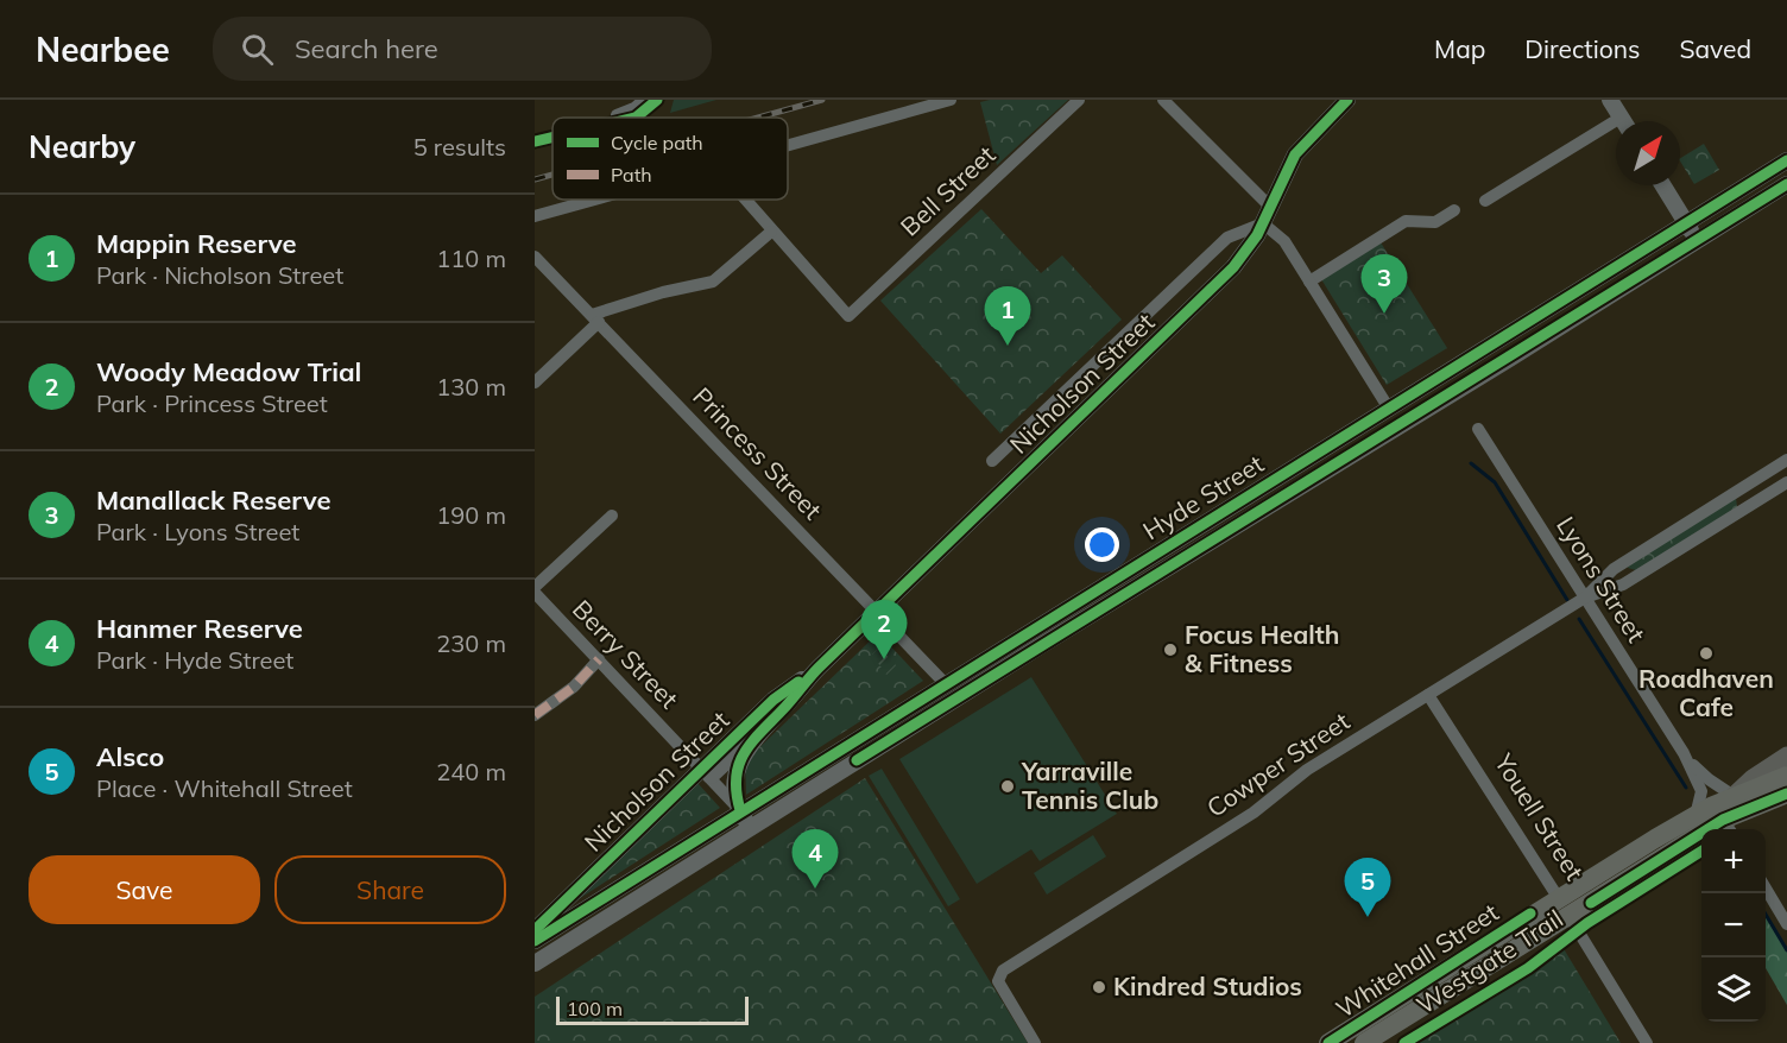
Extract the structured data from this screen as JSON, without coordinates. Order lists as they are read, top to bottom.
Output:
{
  "streets": {
    "main road": ["Youell Street", "Whitehall Street"],
    "street": [
      "Bell Street",
      "Nicholson Street",
      "Princess Street",
      "Hyde Street",
      "Lyons Street",
      "Berry Street",
      "Cowper Street"
    ],
    "cycle path": ["Westgate Trail"]
  },
  "crossings": [
    ["Nicholson Street", "Princess Street"],
    ["Nicholson Street", "Hyde Street"],
    ["Nicholson Street", "Berry Street"],
    ["Princess Street", "Hyde Street"],
    ["Hyde Street", "Berry Street"],
    ["Lyons Street", "Cowper Street"],
    ["Lyons Street", "Whitehall Street"],
    ["Cowper Street", "Youell Street"],
    ["Youell Street", "Whitehall Street"]
  ],
  "places": [
    "Focus Health & Fitness",
    "Roadhaven Cafe",
    "Yarraville Tennis Club",
    "Kindred Studios"
  ],
  "legend": ["Cycle path", "Path"],
  "scale_bar": "100 m",
  "north": "top right",
  "page": {
    "header": "Nearbee",
    "search": "Search here",
    "nav": ["Map", "Directions", "Saved"],
    "heading": ["Nearby", "5 results"],
    "list": [
      {
        "mark": "1",
        "name": "Mappin Reserve",
        "note": "Park · Nicholson Street",
        "value": "110 m"
      },
      {
        "mark": "2",
        "name": "Woody Meadow Trial",
        "note": "Park · Princess Street",
        "value": "130 m"
      },
      {
        "mark": "3",
        "name": "Manallack Reserve",
        "note": "Park · Lyons Street",
        "value": "190 m"
      },
      {
        "mark": "4",
        "name": "Hanmer Reserve",
        "note": "Park · Hyde Street",
        "value": "230 m"
      },
      {
        "mark": "5",
        "name": "Alsco",
        "note": "Place · Whitehall Street",
        "value": "240 m"
      }
    ],
    "pins": [
      "3",
      "1",
      "2",
      "4",
      "5"
    ],
    "map_buttons": ["+", "−"],
    "buttons": ["Save", "Share"],
    "scale": "100 m"
  }
}
